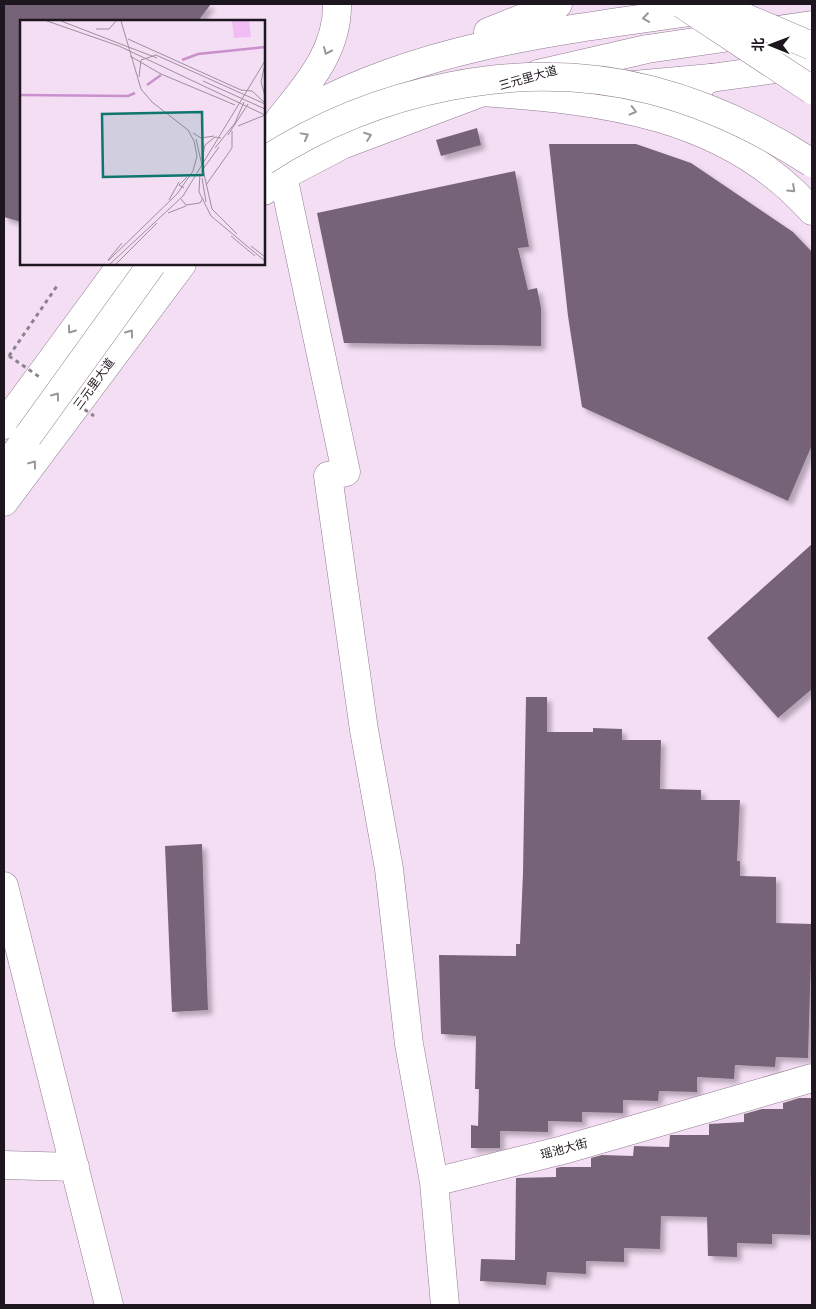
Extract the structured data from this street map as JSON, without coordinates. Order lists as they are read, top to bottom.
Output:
{
  "streets": {
    "main road": ["三元里大道", "瑶池大街"]
  },
  "north": "left"
}
